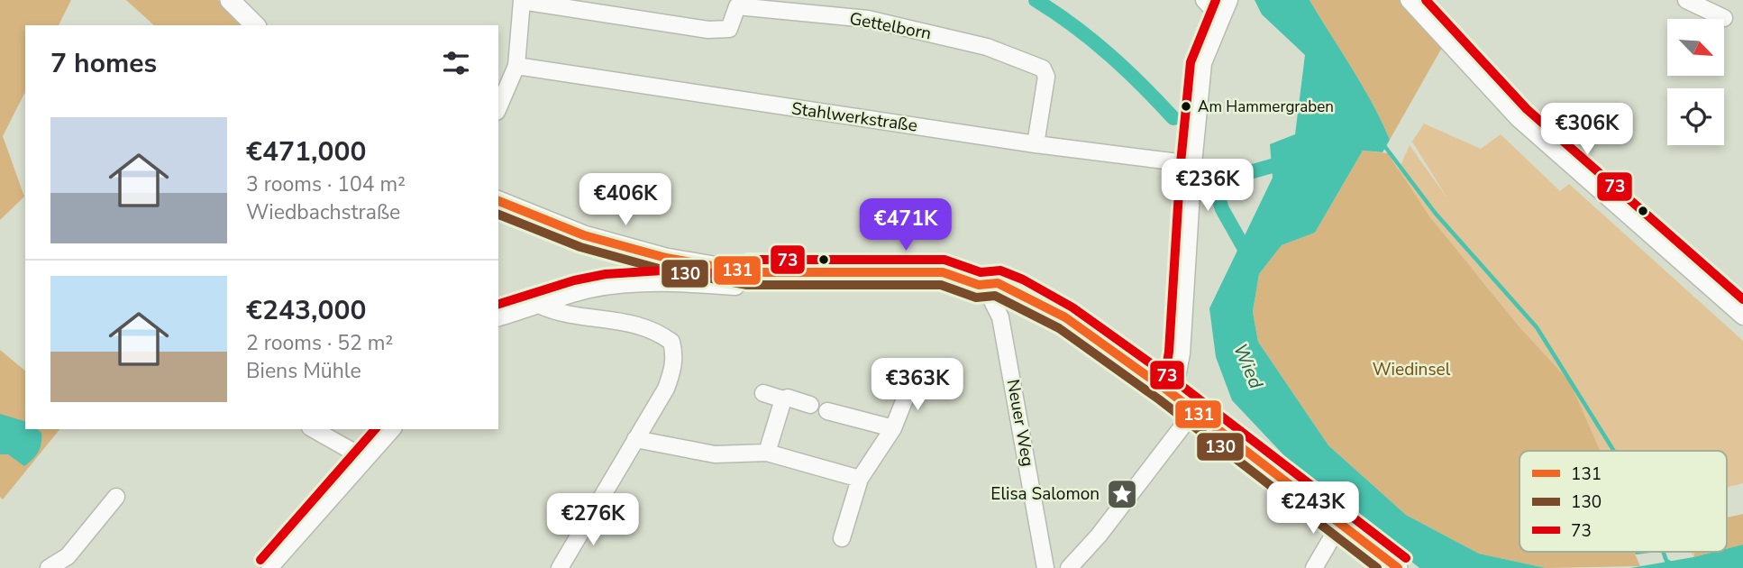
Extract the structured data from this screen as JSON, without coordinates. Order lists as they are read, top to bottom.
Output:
{
  "streets": {
    "street": ["Gettelborn", "Stahlwerkstraße", "Neuer Weg"]
  },
  "crossings": [
    ["Gettelborn", "Stahlwerkstraße"]
  ],
  "water": ["Wied"],
  "parks": ["Wiedinsel"],
  "places": {
    "other": ["Am Hammergraben"],
    "place": ["Elisa Salomon"]
  },
  "lines": ["transit line 73", "transit line 131", "transit line 130"],
  "legend": ["131", "130", "73"],
  "north": "bottom right",
  "page": {
    "heading": "7 homes",
    "list": [
      {
        "name": "€471,000",
        "note": "3 rooms · 104 m² · Wiedbachstraße"
      },
      {
        "name": "€243,000",
        "note": "2 rooms · 52 m² · Biens Mühle"
      }
    ],
    "price": [
      "€306K",
      "€236K",
      "€406K",
      "€471K",
      "€363K",
      "€243K",
      "€276K"
    ]
  }
}
